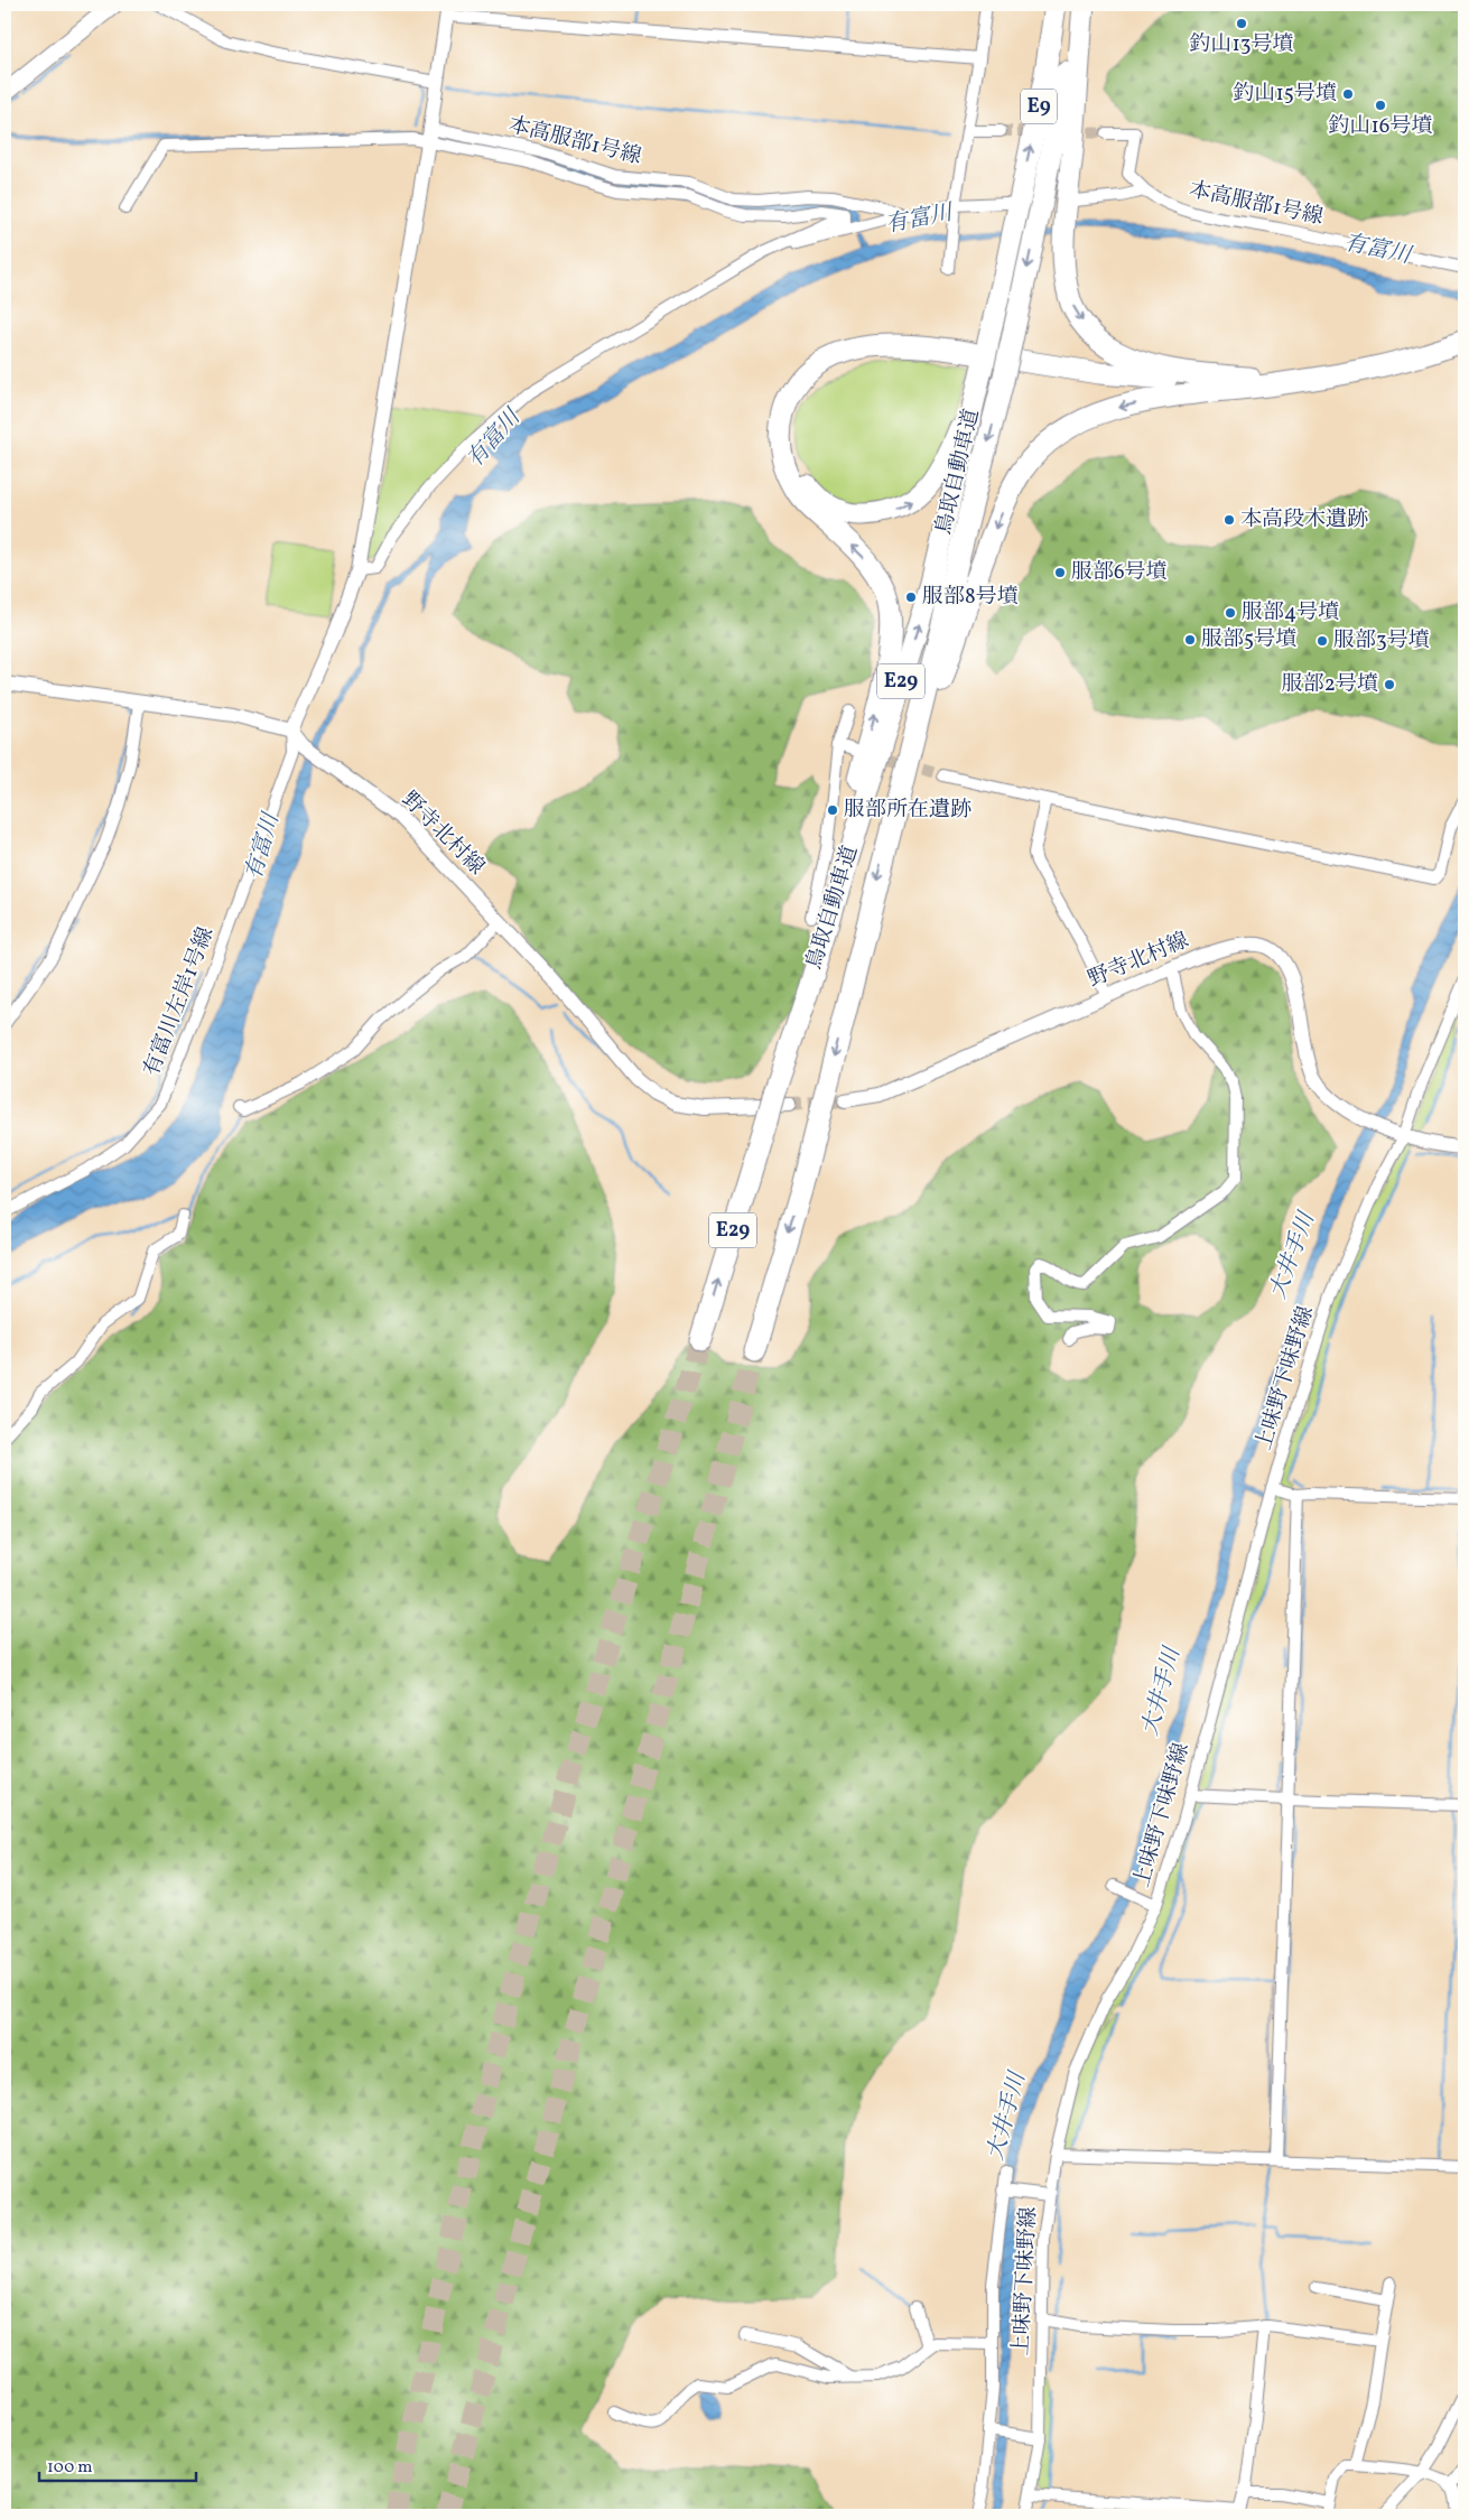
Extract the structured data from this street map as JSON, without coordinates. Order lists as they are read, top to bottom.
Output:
{
  "streets": {
    "highway": ["E9", "鳥取自動車道", "E29"],
    "street": [
      "本高服部1号線",
      "野寺北村線",
      "有富川左岸1号線",
      "上味野下味野線"
    ]
  },
  "crossings": [
    ["E9", "本高服部1号線"],
    ["E9", "鳥取自動車道"],
    ["鳥取自動車道", "野寺北村線"],
    ["野寺北村線", "有富川左岸1号線"],
    ["野寺北村線", "上味野下味野線"]
  ],
  "water": ["有富川", "大井手川"],
  "places": [
    "釣山13号墳",
    "釣山15号墳",
    "釣山16号墳",
    "本高段木遺跡",
    "服部6号墳",
    "服部8号墳",
    "服部4号墳",
    "服部5号墳",
    "服部3号墳",
    "服部2号墳",
    "服部所在遺跡"
  ],
  "scale_bar": "100 m"
}
